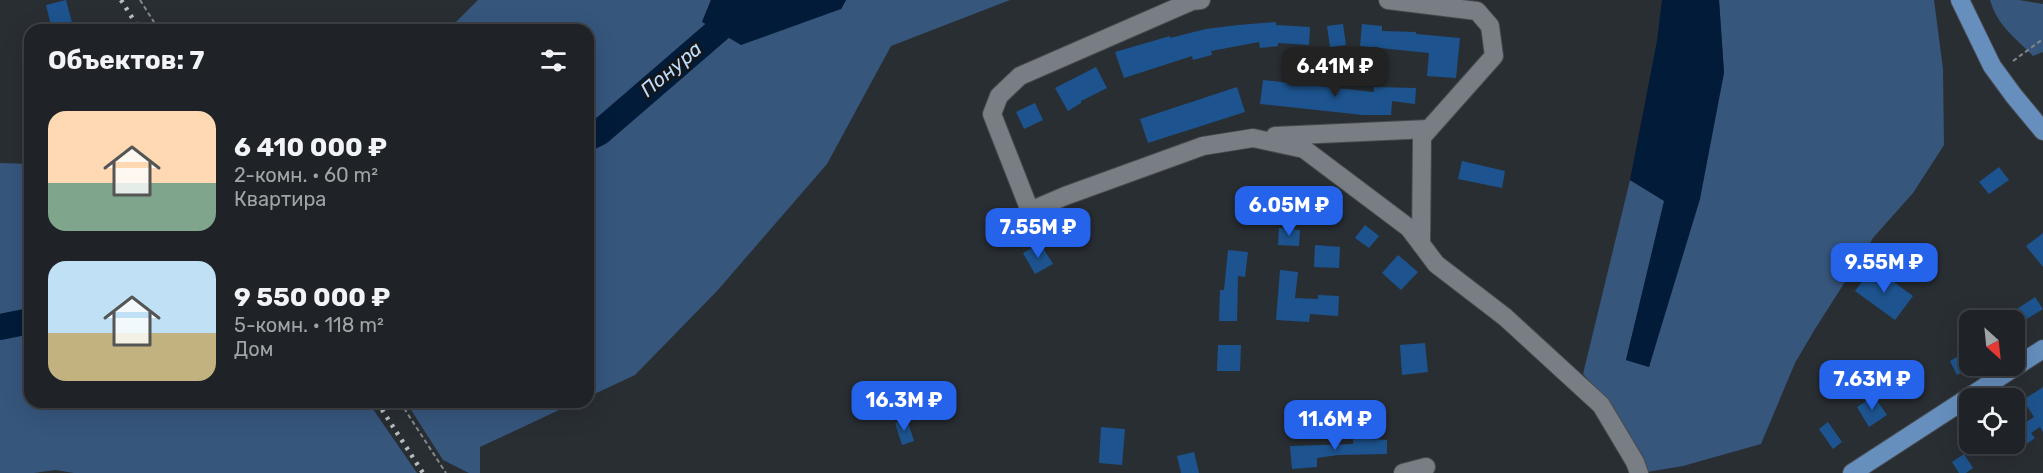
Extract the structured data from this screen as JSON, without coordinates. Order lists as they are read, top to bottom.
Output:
{
  "water": ["Понура"],
  "north": "bottom right",
  "page": {
    "heading": "Объектов: 7",
    "price": [
      "6.41M ₽",
      "6.05M ₽",
      "7.55M ₽",
      "9.55M ₽",
      "7.63M ₽",
      "16.3M ₽",
      "11.6M ₽"
    ],
    "list": [
      {
        "name": "6 410 000 ₽",
        "note": "2-комн. · 60 m² · Квартира"
      },
      {
        "name": "9 550 000 ₽",
        "note": "5-комн. · 118 m² · Дом"
      }
    ]
  }
}
